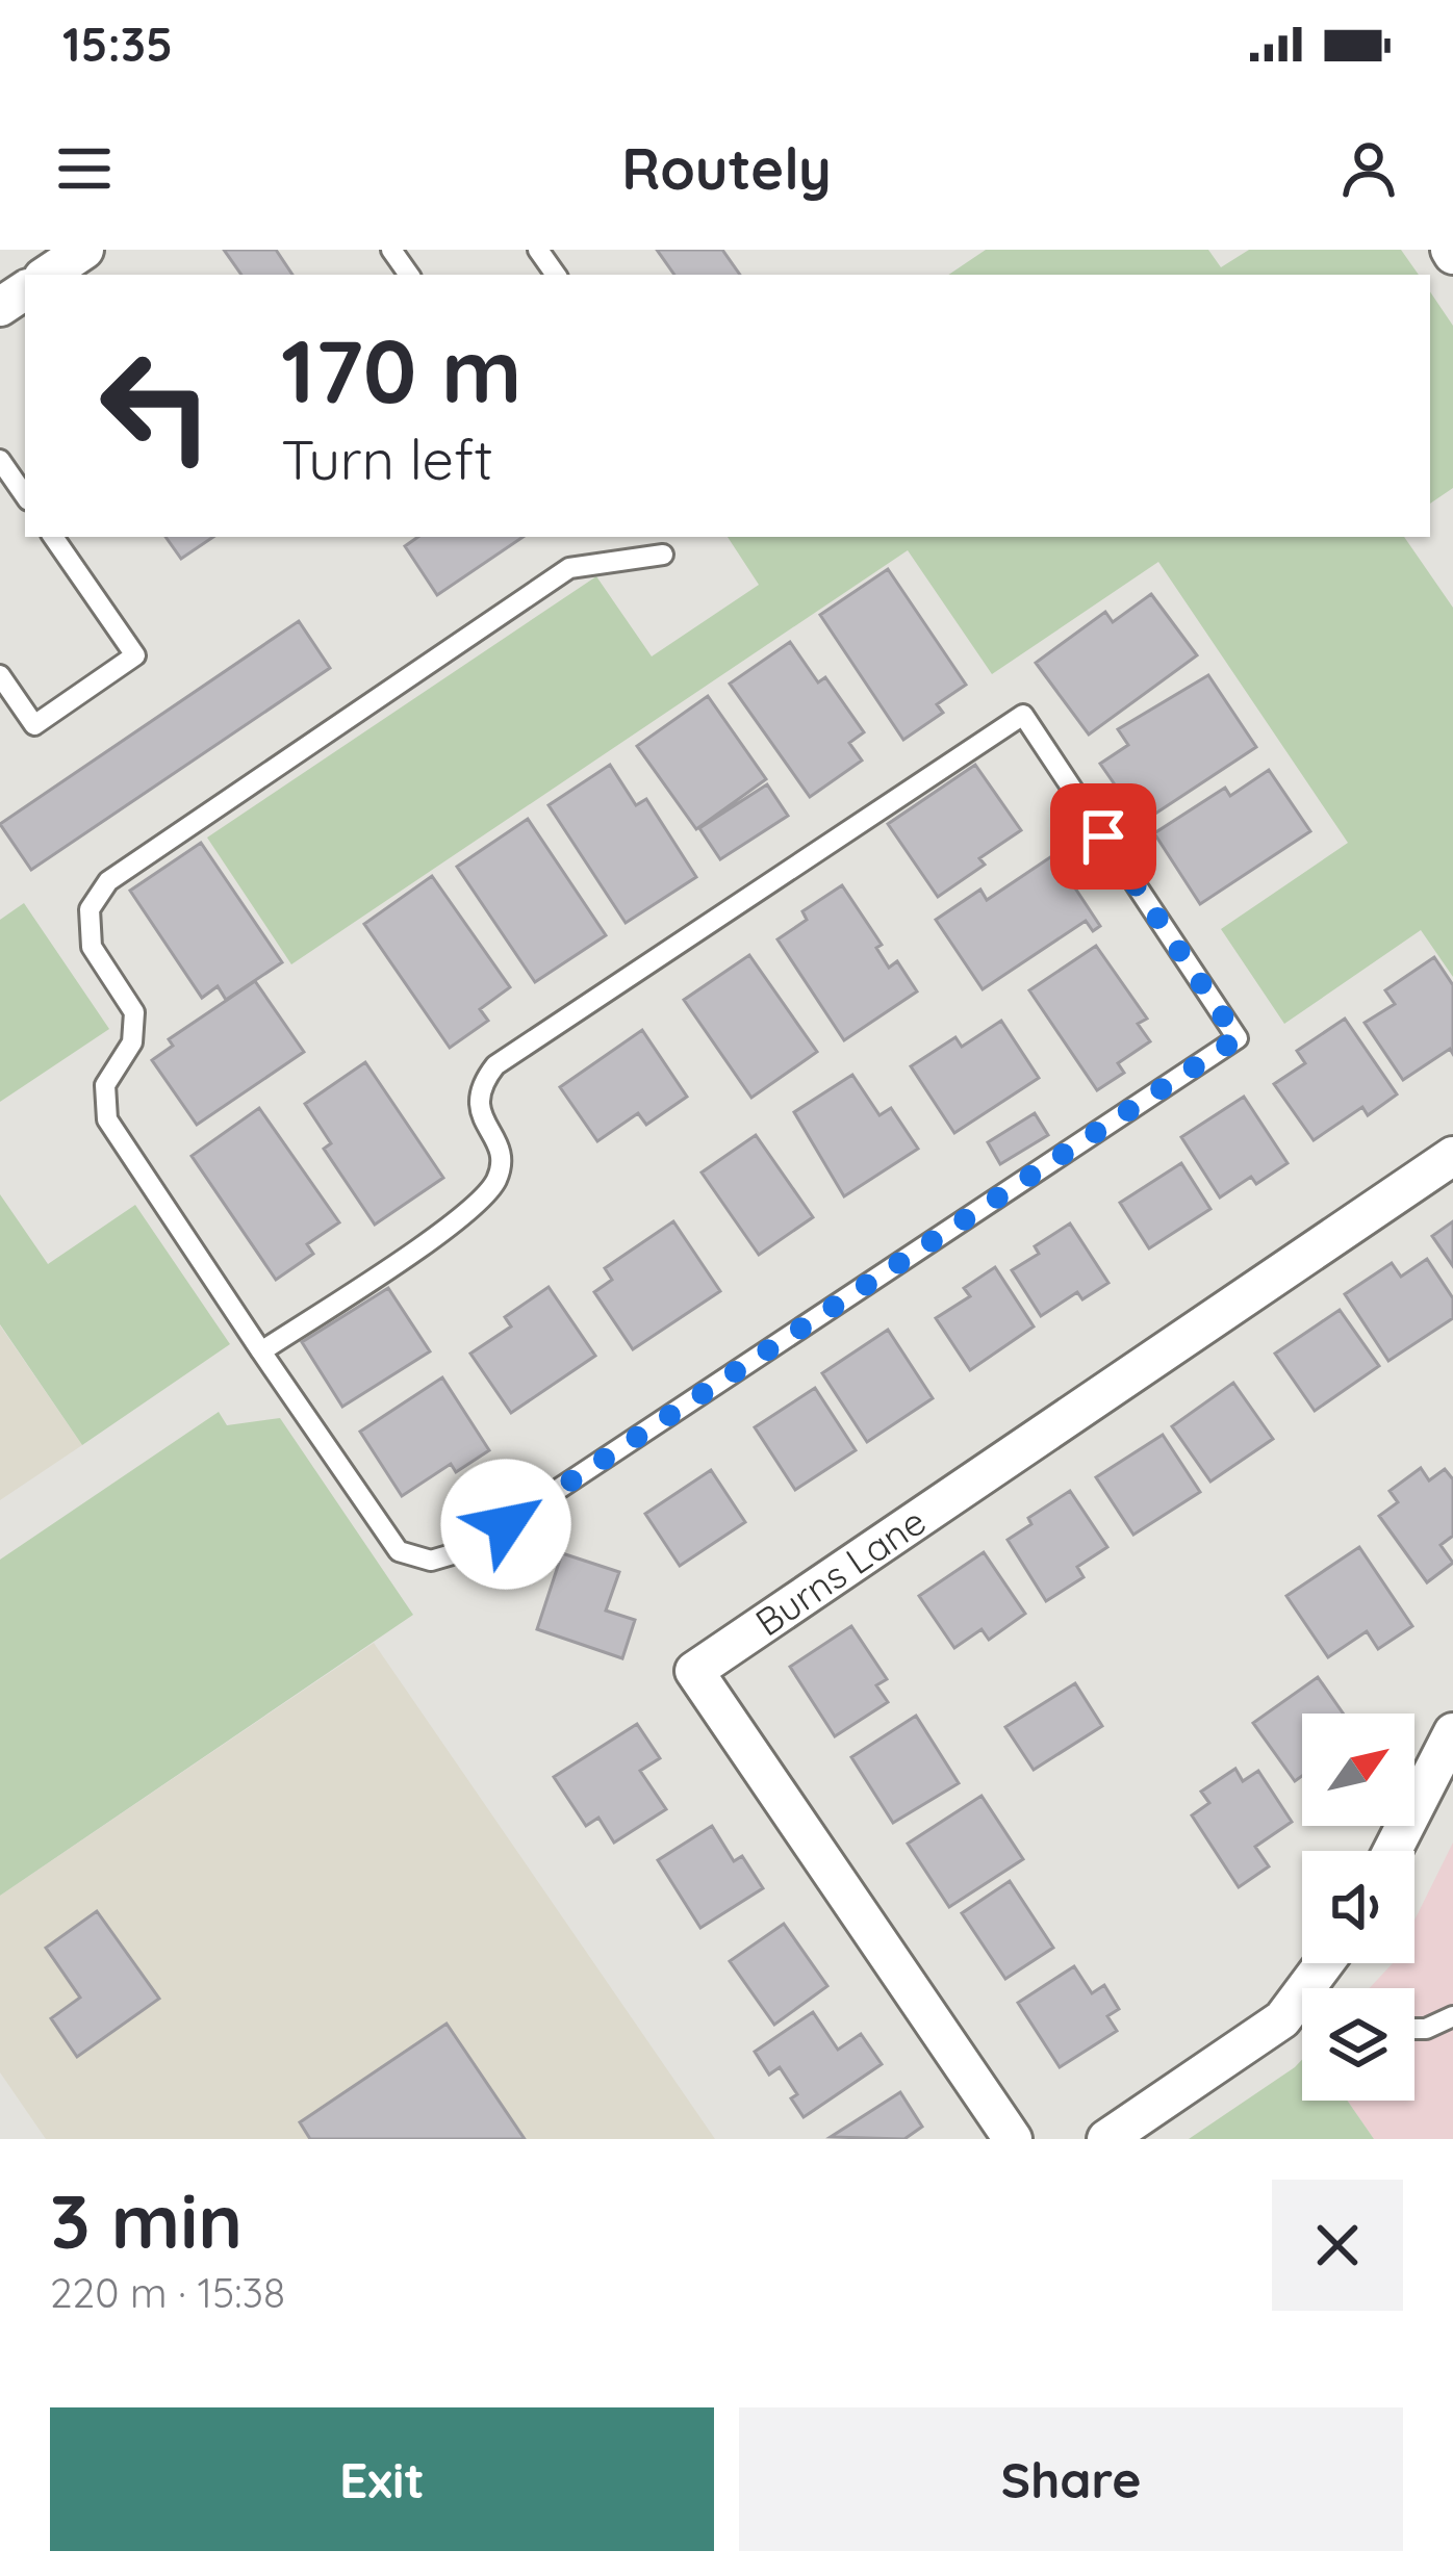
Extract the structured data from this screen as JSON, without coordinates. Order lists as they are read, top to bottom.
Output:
{
  "streets": {
    "street": ["Burns Lane"]
  },
  "north": "top right",
  "page": {
    "status": "15:35",
    "header": "Routely",
    "turn": ["170 m", "Turn left"],
    "heading": ["3 min", "220 m · 15:38"],
    "buttons": ["Exit", "Share"]
  }
}
